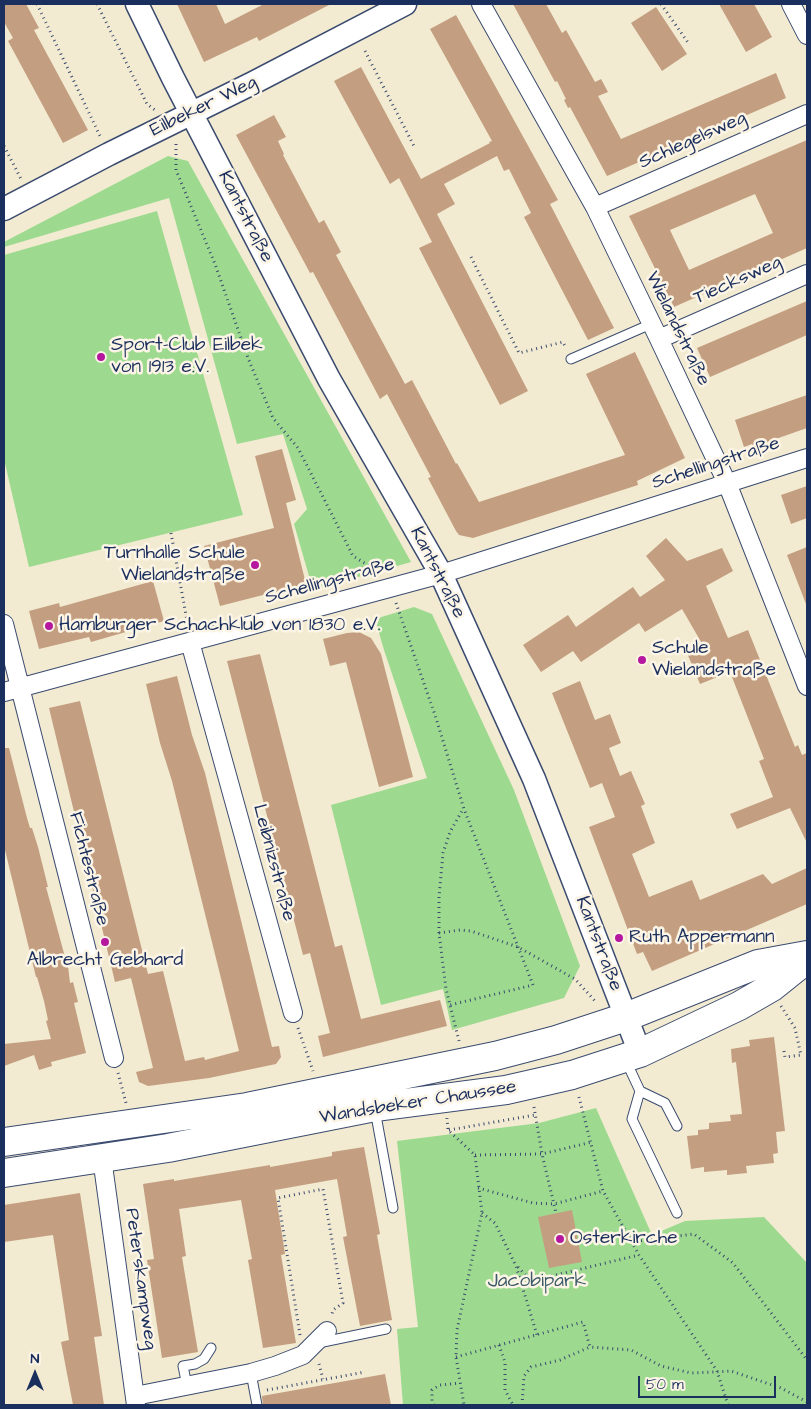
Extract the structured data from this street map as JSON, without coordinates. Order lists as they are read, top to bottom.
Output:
{
  "streets": {
    "main road": ["Wandsbeker Chaussee"],
    "street": [
      "Eilbeker Weg",
      "Schlegelsweg",
      "Kantstraße",
      "Tiecksweg",
      "Wielandstraße",
      "Schellingstraße",
      "Leibnizstraße",
      "Fichtestraße",
      "Peterskampweg"
    ]
  },
  "crossings": [
    ["Eilbeker Weg", "Kantstraße"],
    ["Schlegelsweg", "Wielandstraße"],
    ["Kantstraße", "Schellingstraße"],
    ["Kantstraße", "Wandsbeker Chaussee"],
    ["Tiecksweg", "Wielandstraße"],
    ["Wielandstraße", "Schellingstraße"],
    ["Schellingstraße", "Leibnizstraße"],
    ["Schellingstraße", "Fichtestraße"],
    ["Wandsbeker Chaussee", "Peterskampweg"]
  ],
  "parks": ["Jacobipark"],
  "places": [
    "Sport-Club Eilbek von 1913 e.V.",
    "Turnhalle Schule Wielandstraße",
    "Hamburger Schachklub von 1830 e.V.",
    "Schule Wielandstraße",
    "Ruth Appermann",
    "Albrecht Gebhard",
    "Osterkirche"
  ],
  "scale_bar": "50 m",
  "north": "top"
}
